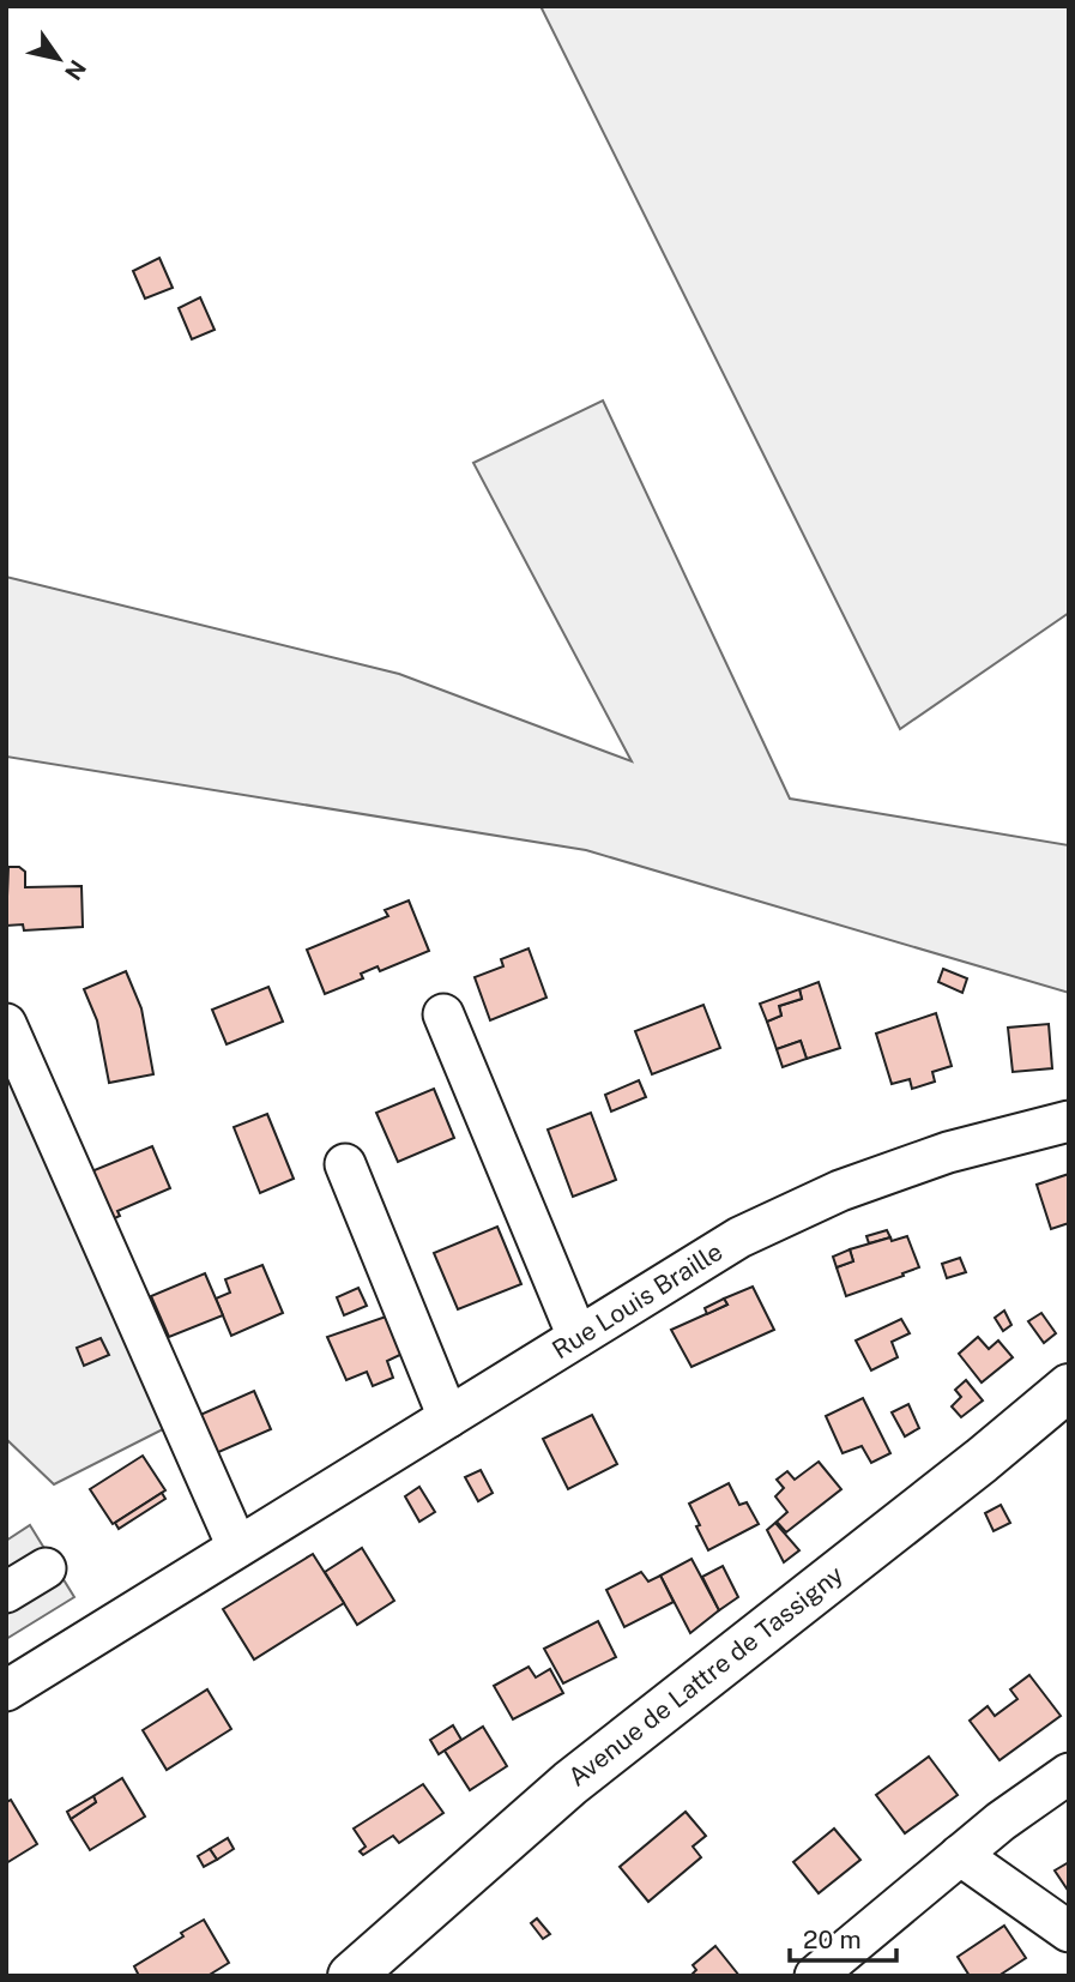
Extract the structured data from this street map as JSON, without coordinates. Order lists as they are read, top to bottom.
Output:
{
  "streets": {
    "main road": ["Avenue de Lattre de Tassigny"],
    "street": ["Rue Louis Braille"]
  },
  "scale_bar": "20 m",
  "north": "bottom right"
}
